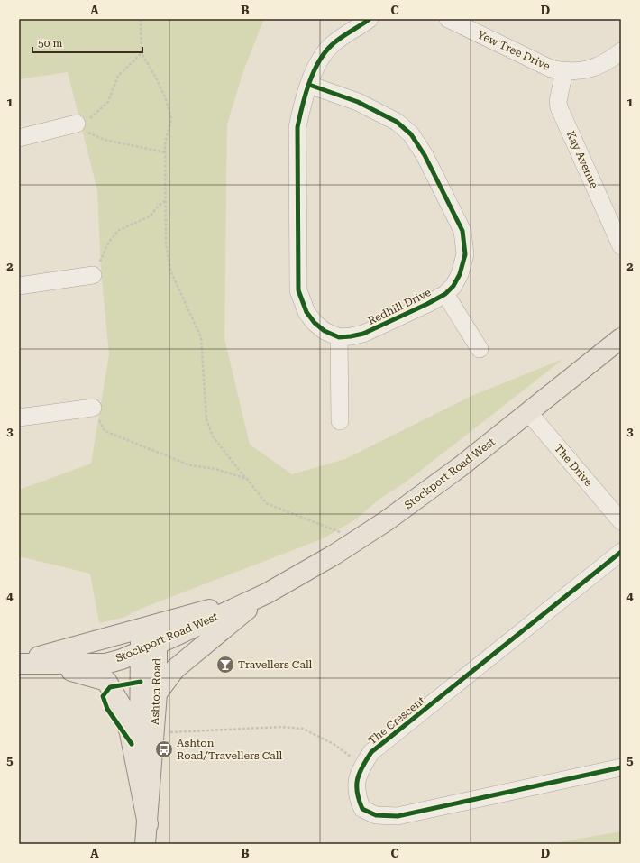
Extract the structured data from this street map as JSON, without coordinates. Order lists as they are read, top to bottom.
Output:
{
  "streets": {
    "main road": ["Stockport Road West", "Ashton Road"],
    "street": [
      "Yew Tree Drive",
      "Kay Avenue",
      "Redhill Drive",
      "The Drive",
      "The Crescent"
    ]
  },
  "crossings": [
    ["Yew Tree Drive", "Kay Avenue"],
    ["The Drive", "Stockport Road West"],
    ["Stockport Road West", "Ashton Road"]
  ],
  "places": {
    "bar": ["Travellers Call"],
    "bus stop": ["Ashton Road/Travellers Call"]
  },
  "scale_bar": "50 m",
  "grid": {
    "columns": [
      "A",
      "B",
      "C",
      "D"
    ],
    "rows": [
      "1",
      "2",
      "3",
      "4",
      "5"
    ]
  }
}
